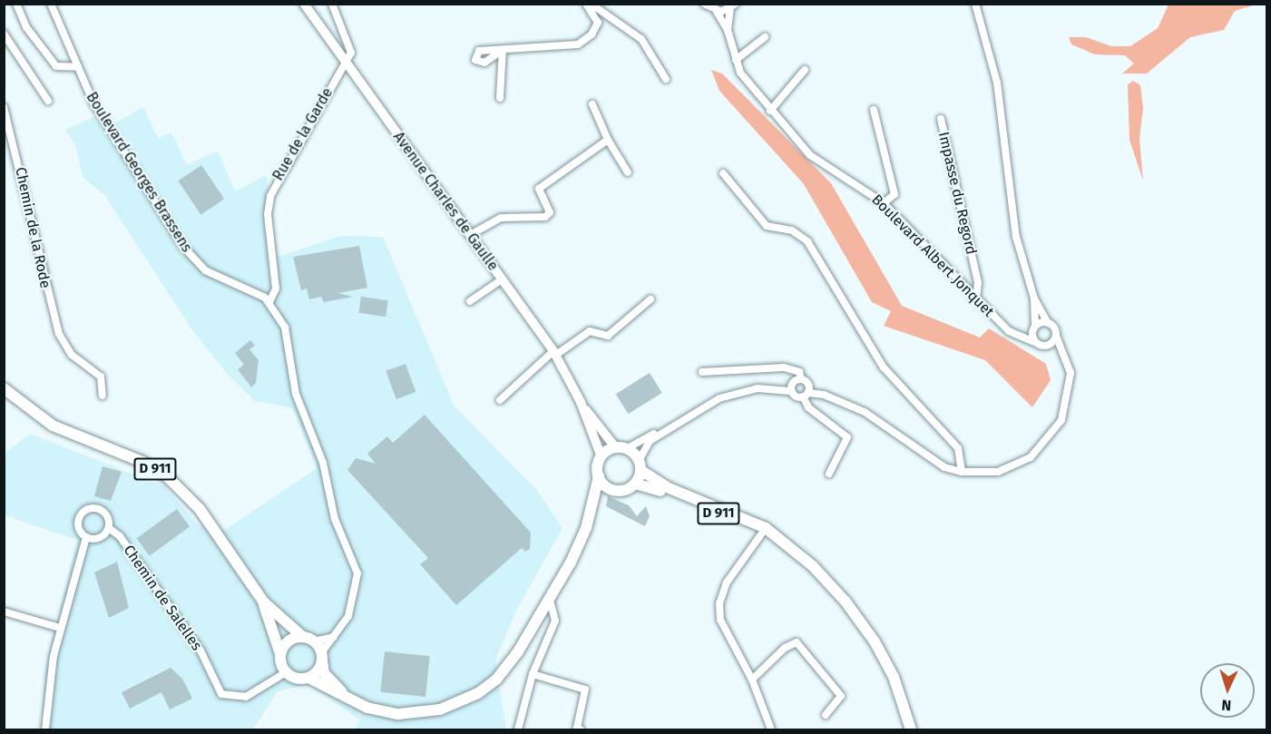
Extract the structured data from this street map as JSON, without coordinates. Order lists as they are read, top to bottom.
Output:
{
  "streets": {
    "main road": ["Avenue Charles de Gaulle", "D 911"],
    "street": [
      "Rue de la Garde",
      "Boulevard Georges Brassens",
      "Impasse du Regord",
      "Chemin de la Rode",
      "Boulevard Albert Jonquet",
      "Chemin de Salelles"
    ]
  },
  "crossings": [
    ["Rue de la Garde", "Boulevard Georges Brassens"],
    ["Rue de la Garde", "Avenue Charles de Gaulle"],
    ["Boulevard Georges Brassens", "D 911"],
    ["Boulevard Georges Brassens", "Chemin de Salelles"],
    ["Impasse du Regord", "Boulevard Albert Jonquet"],
    ["D 911", "Chemin de Salelles"]
  ],
  "north": "bottom"
}
